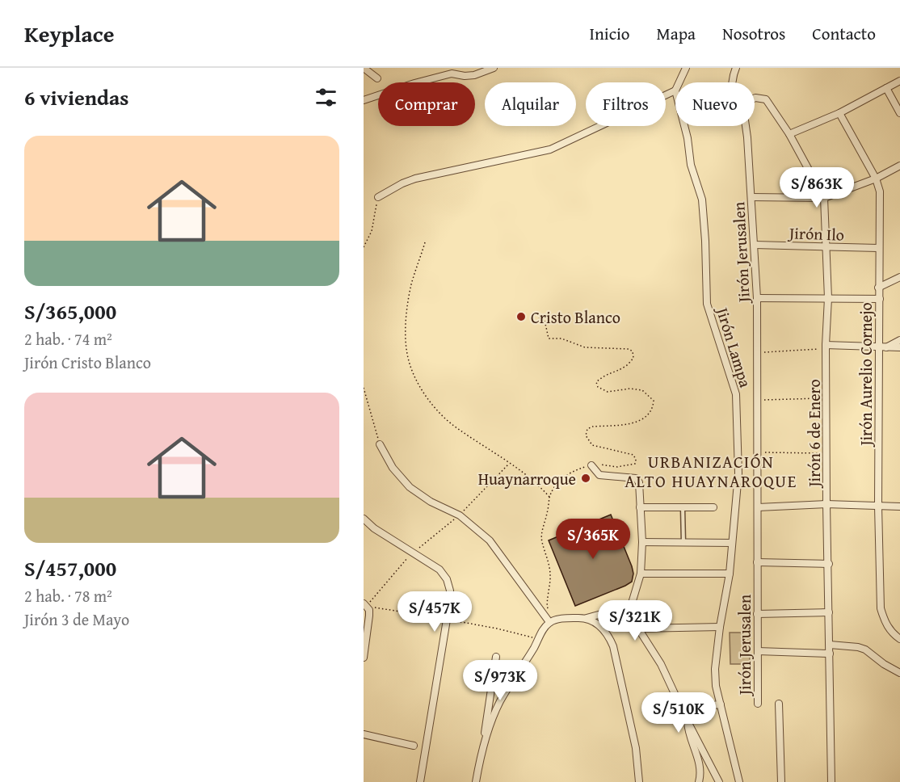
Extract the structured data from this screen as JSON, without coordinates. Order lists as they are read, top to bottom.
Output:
{
  "streets": {
    "street": [
      "Jirón Ilo",
      "Jirón Jerusalen",
      "Jirón Lampa",
      "Jirón Aurelio Cornejo",
      "Jirón 6 de Enero"
    ]
  },
  "crossings": [
    ["Jirón Ilo", "Jirón Jerusalen"],
    ["Jirón Ilo", "Jirón Aurelio Cornejo"],
    ["Jirón Ilo", "Jirón 6 de Enero"]
  ],
  "districts": ["URBANIZACIÓN ALTO HUAYNAROQUE"],
  "places": ["Cristo Blanco", "Huaynarroque"],
  "page": {
    "header": "Keyplace",
    "nav": [
      "Inicio",
      "Mapa",
      "Nosotros",
      "Contacto"
    ],
    "heading": "6 viviendas",
    "chip": [
      "Comprar",
      "Alquilar",
      "Filtros",
      "Nuevo"
    ],
    "list": [
      {
        "name": "S/365,000",
        "note": "2 hab. · 74 m² · Jirón Cristo Blanco"
      },
      {
        "name": "S/457,000",
        "note": "2 hab. · 78 m² · Jirón 3 de Mayo"
      }
    ],
    "price": [
      "S/863K",
      "S/365K",
      "S/457K",
      "S/321K",
      "S/973K",
      "S/510K"
    ]
  }
}
